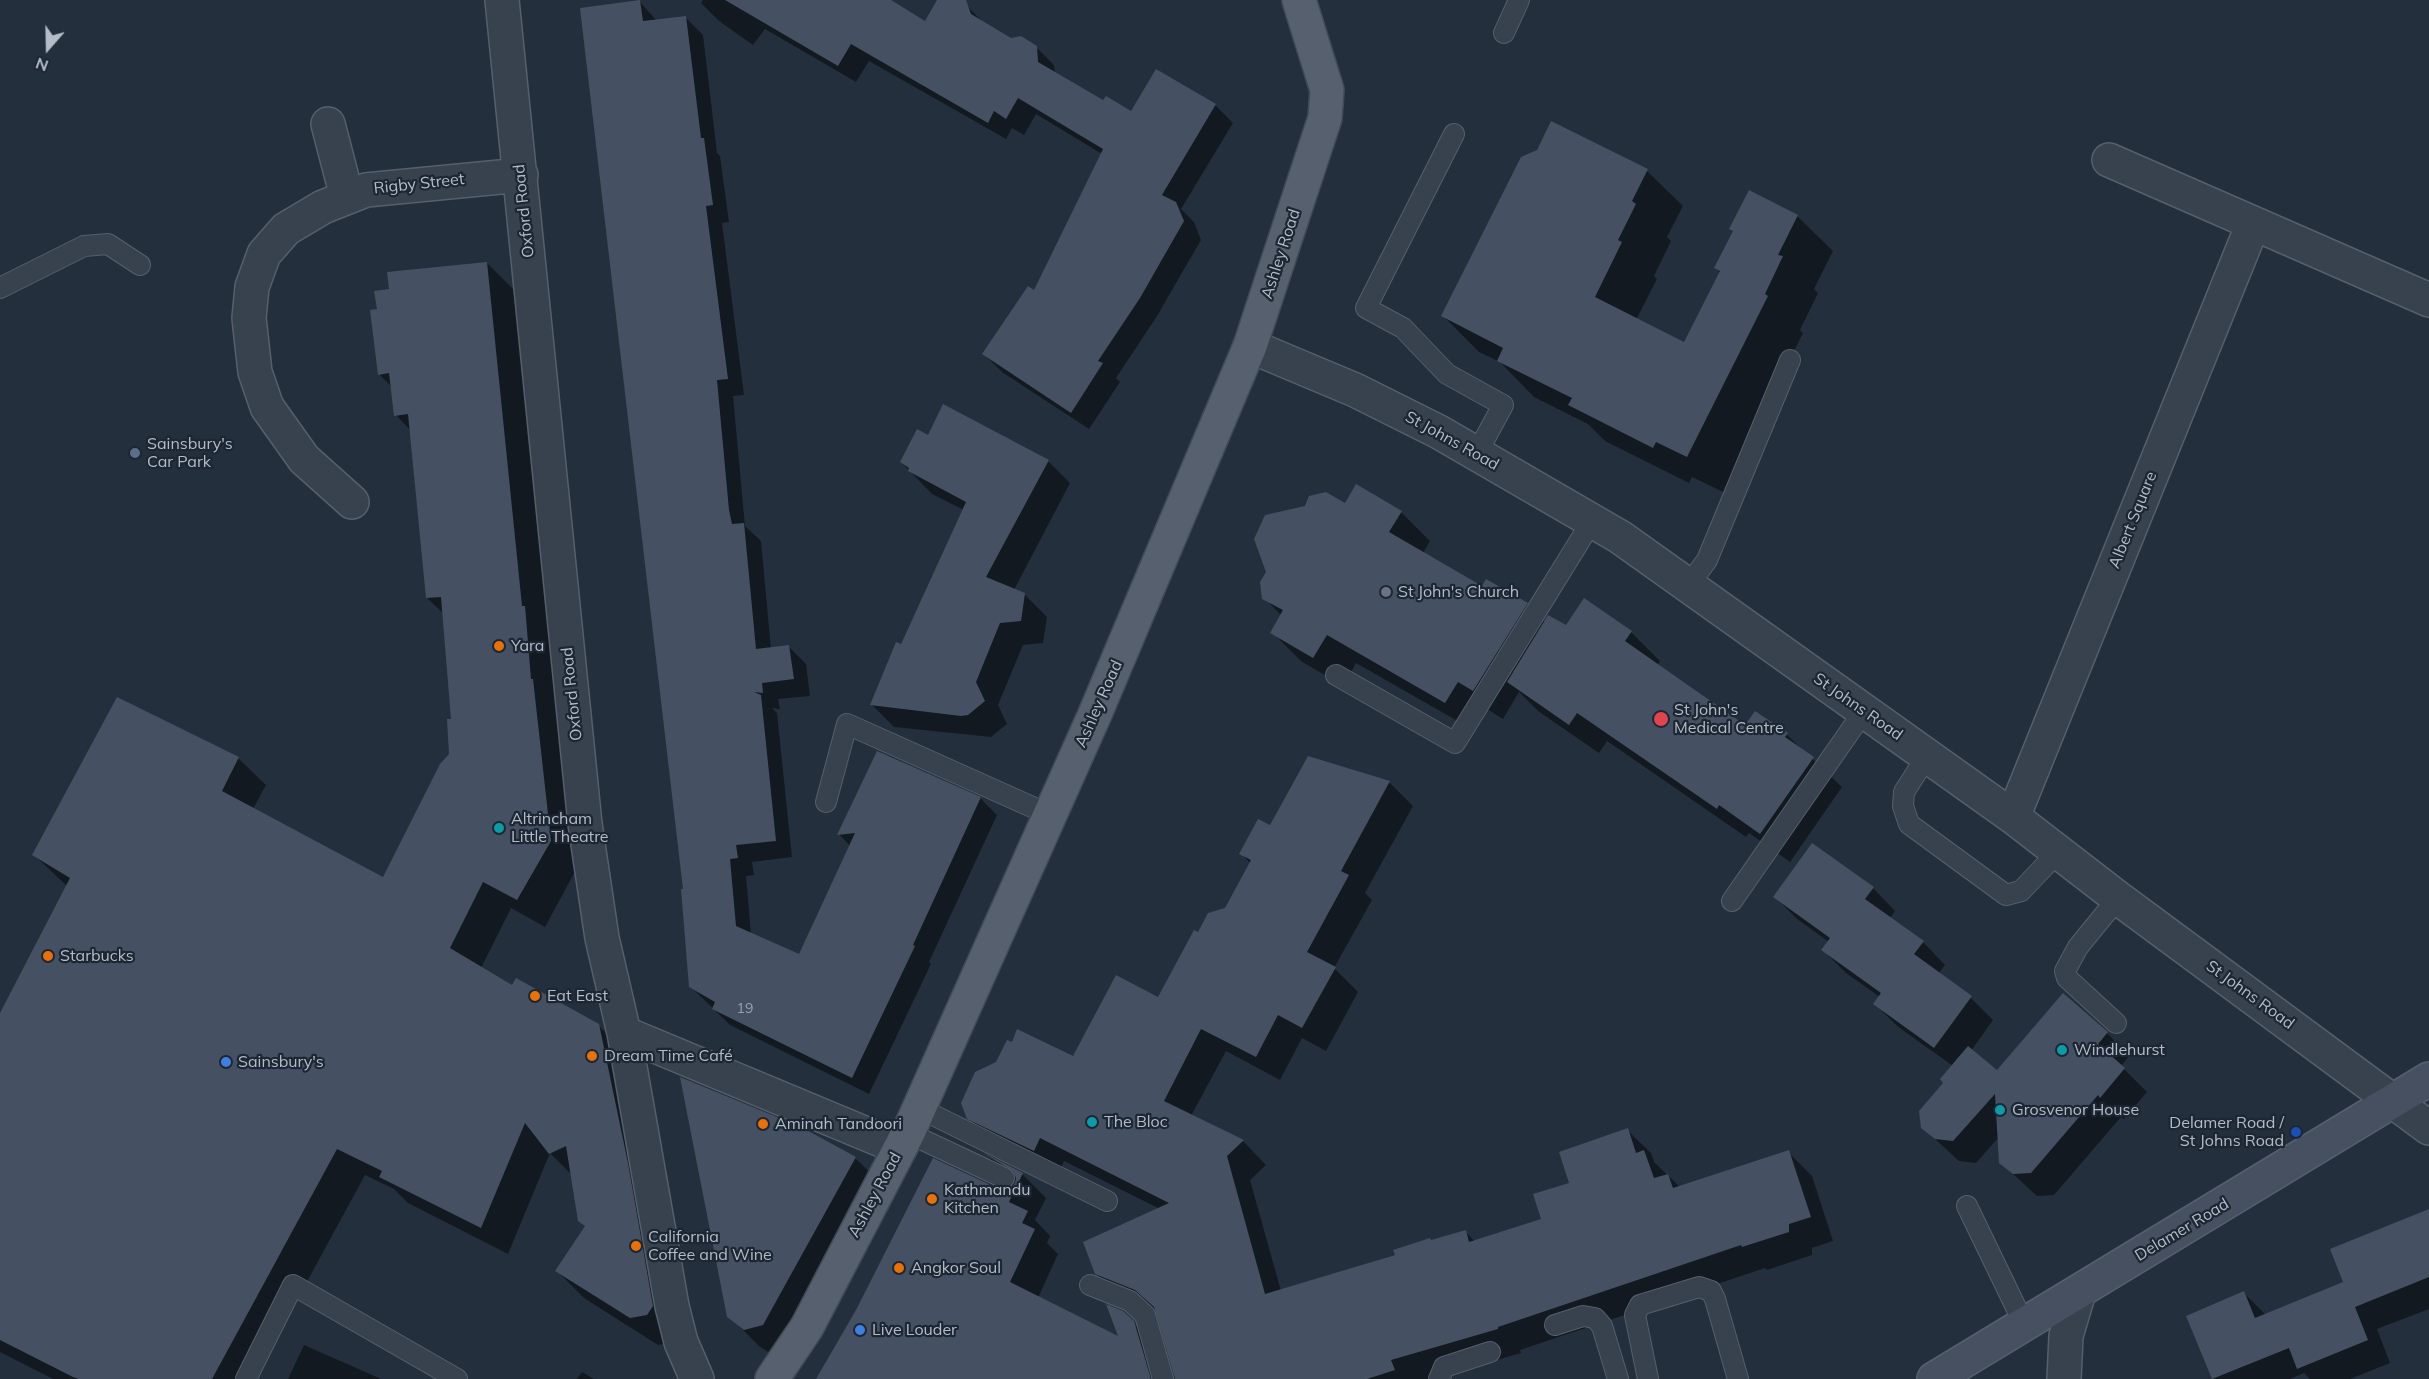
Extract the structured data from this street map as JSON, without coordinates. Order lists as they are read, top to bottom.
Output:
{
  "streets": {
    "main road": ["Ashley Road"],
    "street": [
      "Rigby Street",
      "Oxford Road",
      "St Johns Road",
      "Albert Square",
      "Delamer Road"
    ]
  },
  "crossings": [
    ["Rigby Street", "Oxford Road"],
    ["Ashley Road", "St Johns Road"],
    ["St Johns Road", "Albert Square"],
    ["St Johns Road", "Delamer Road"]
  ],
  "places": [
    "Sainsbury's Car Park",
    "St John's Church",
    "Yara",
    "St John's Medical Centre",
    "Altrincham Little Theatre",
    "Starbucks",
    "Eat East",
    "Windlehurst",
    "Dream Time Café",
    "Sainsbury's",
    "Grosvenor House",
    "The Bloc",
    "Aminah Tandoori",
    "Delamer Road / St Johns Road",
    "Kathmandu Kitchen",
    "California Coffee and Wine",
    "Angkor Soul",
    "Live Louder"
  ],
  "house_numbers": ["19"],
  "north": "bottom"
}
